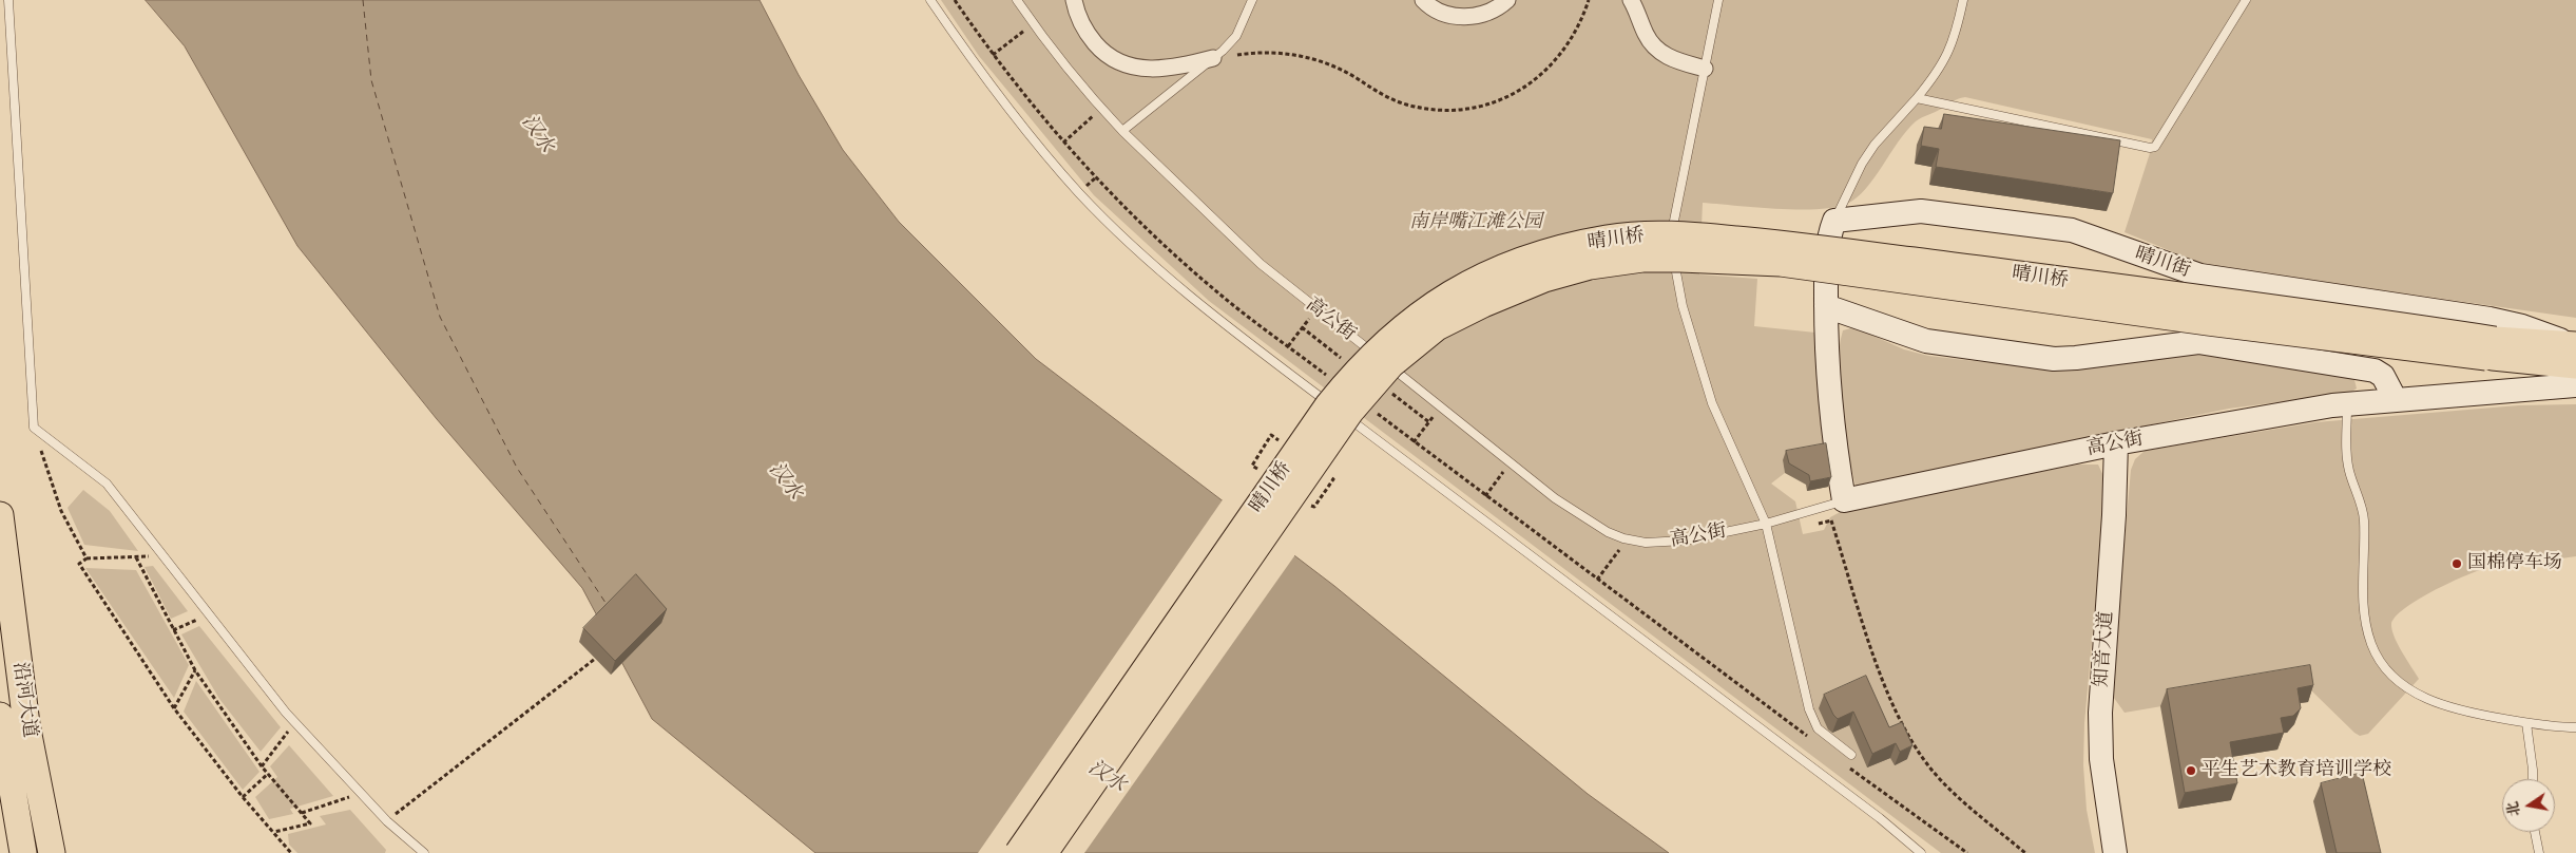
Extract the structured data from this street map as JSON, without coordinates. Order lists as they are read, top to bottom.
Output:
{
  "streets": {
    "main road": ["晴川桥", "沿河大道"],
    "street": ["晴川街", "高公街", "知音大道"]
  },
  "crossings": [
    ["高公街", "知音大道"]
  ],
  "water": ["汉水"],
  "parks": ["南岸嘴江滩公园"],
  "places": ["国棉停车场", "平生艺术教育培训学校"],
  "north": "left"
}
